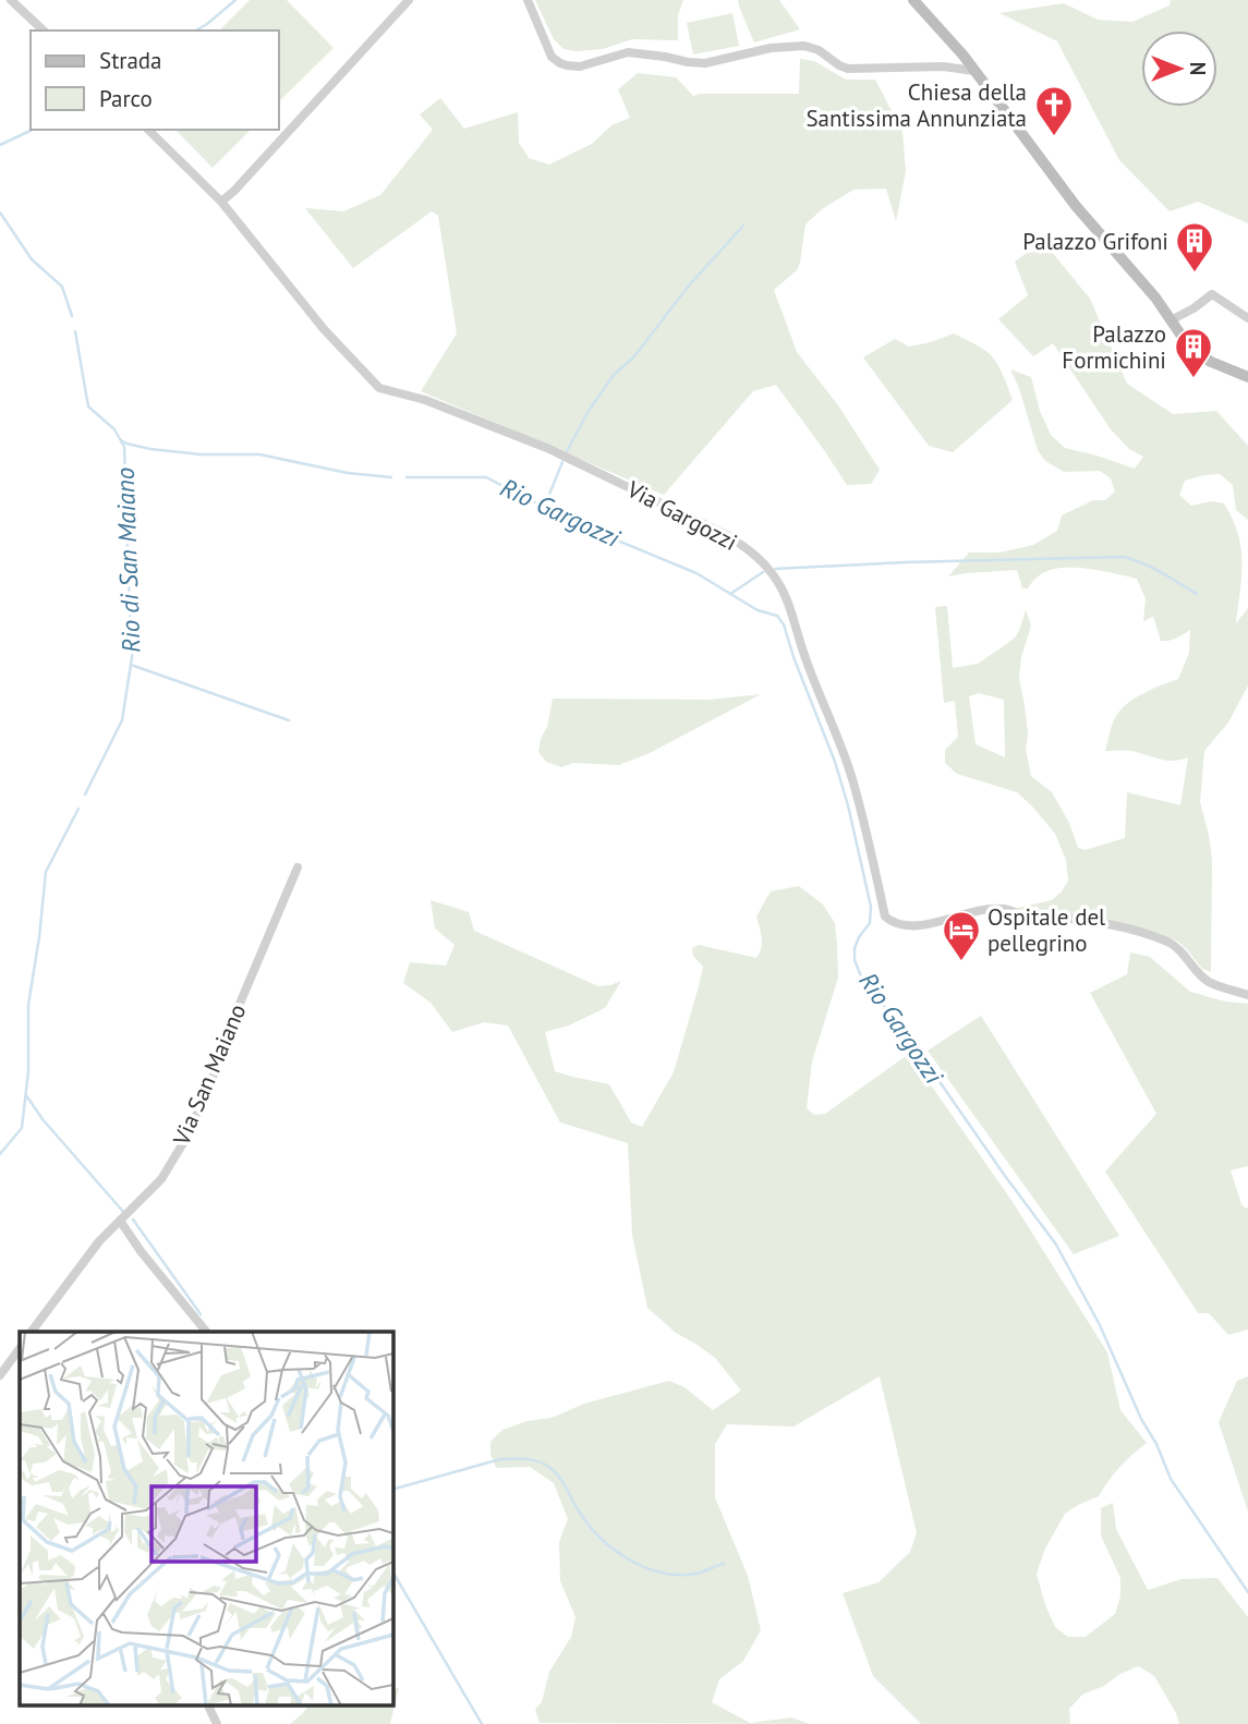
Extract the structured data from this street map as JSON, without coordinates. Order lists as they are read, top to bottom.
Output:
{
  "streets": {
    "street": ["Via Gargozzi", "Via San Maiano"]
  },
  "water": ["Rio Gargozzi", "Rio di San Maiano"],
  "places": {
    "church": ["Chiesa della Santissima Annunziata"],
    "building": ["Palazzo Grifoni", "Palazzo Formichini"],
    "hotel": ["Ospitale del pellegrino"]
  },
  "legend": ["Strada", "Parco"],
  "north": "right"
}
